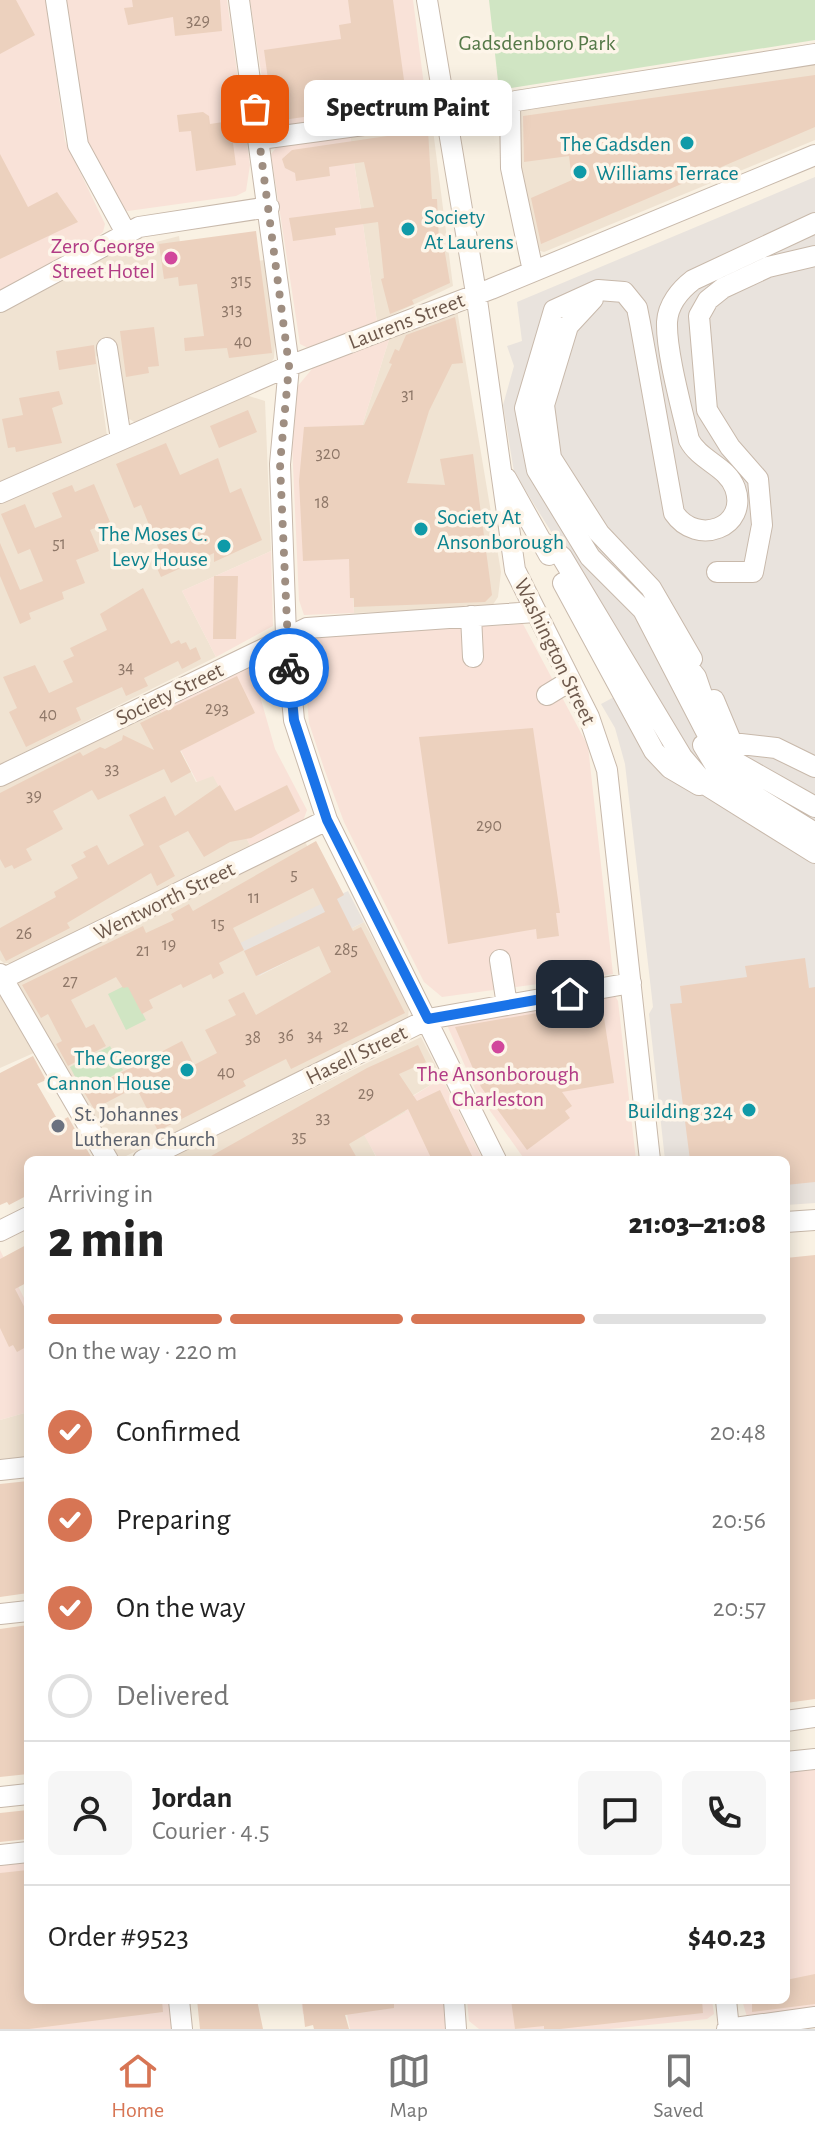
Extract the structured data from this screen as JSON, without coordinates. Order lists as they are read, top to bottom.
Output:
{
  "streets": {
    "street": [
      "Laurens Street",
      "Washington Street",
      "Society Street",
      "Wentworth Street",
      "Hasell Street"
    ]
  },
  "crossings": [
    ["Laurens Street", "Washington Street"],
    ["Washington Street", "Society Street"],
    ["Washington Street", "Hasell Street"]
  ],
  "parks": ["Gadsdenboro Park"],
  "places": [
    "Spectrum Paint",
    "The Gadsden",
    "Williams Terrace",
    "Society At Laurens",
    "Zero George Street Hotel",
    "Society At Ansonborough",
    "The Moses C. Levy House",
    "The Ansonborough Charleston",
    "The George Cannon House",
    "Building 324",
    "St. Johannes Lutheran Church"
  ],
  "house_numbers": [
    "329",
    "315",
    "313",
    "40",
    "31",
    "320",
    "18",
    "51",
    "34",
    "293",
    "40",
    "33",
    "39",
    "290",
    "5",
    "11",
    "15",
    "26",
    "19",
    "285",
    "21",
    "27",
    "32",
    "36",
    "34",
    "38",
    "40",
    "29",
    "33",
    "35"
  ],
  "page": {
    "bubble": "Spectrum Paint",
    "heading": ["2 min", "Arriving in", "21:03–21:08"],
    "panel": [
      "Jordan",
      "Courier · 4.5",
      "Order #9523",
      "$40.23"
    ],
    "bar": "On the way · 220 m",
    "list": [
      ["Confirmed", "20:48"],
      ["Preparing", "20:56"],
      ["On the way", "20:57"],
      "Delivered"
    ],
    "tabs": ["Home", "Map", "Saved"]
  }
}
